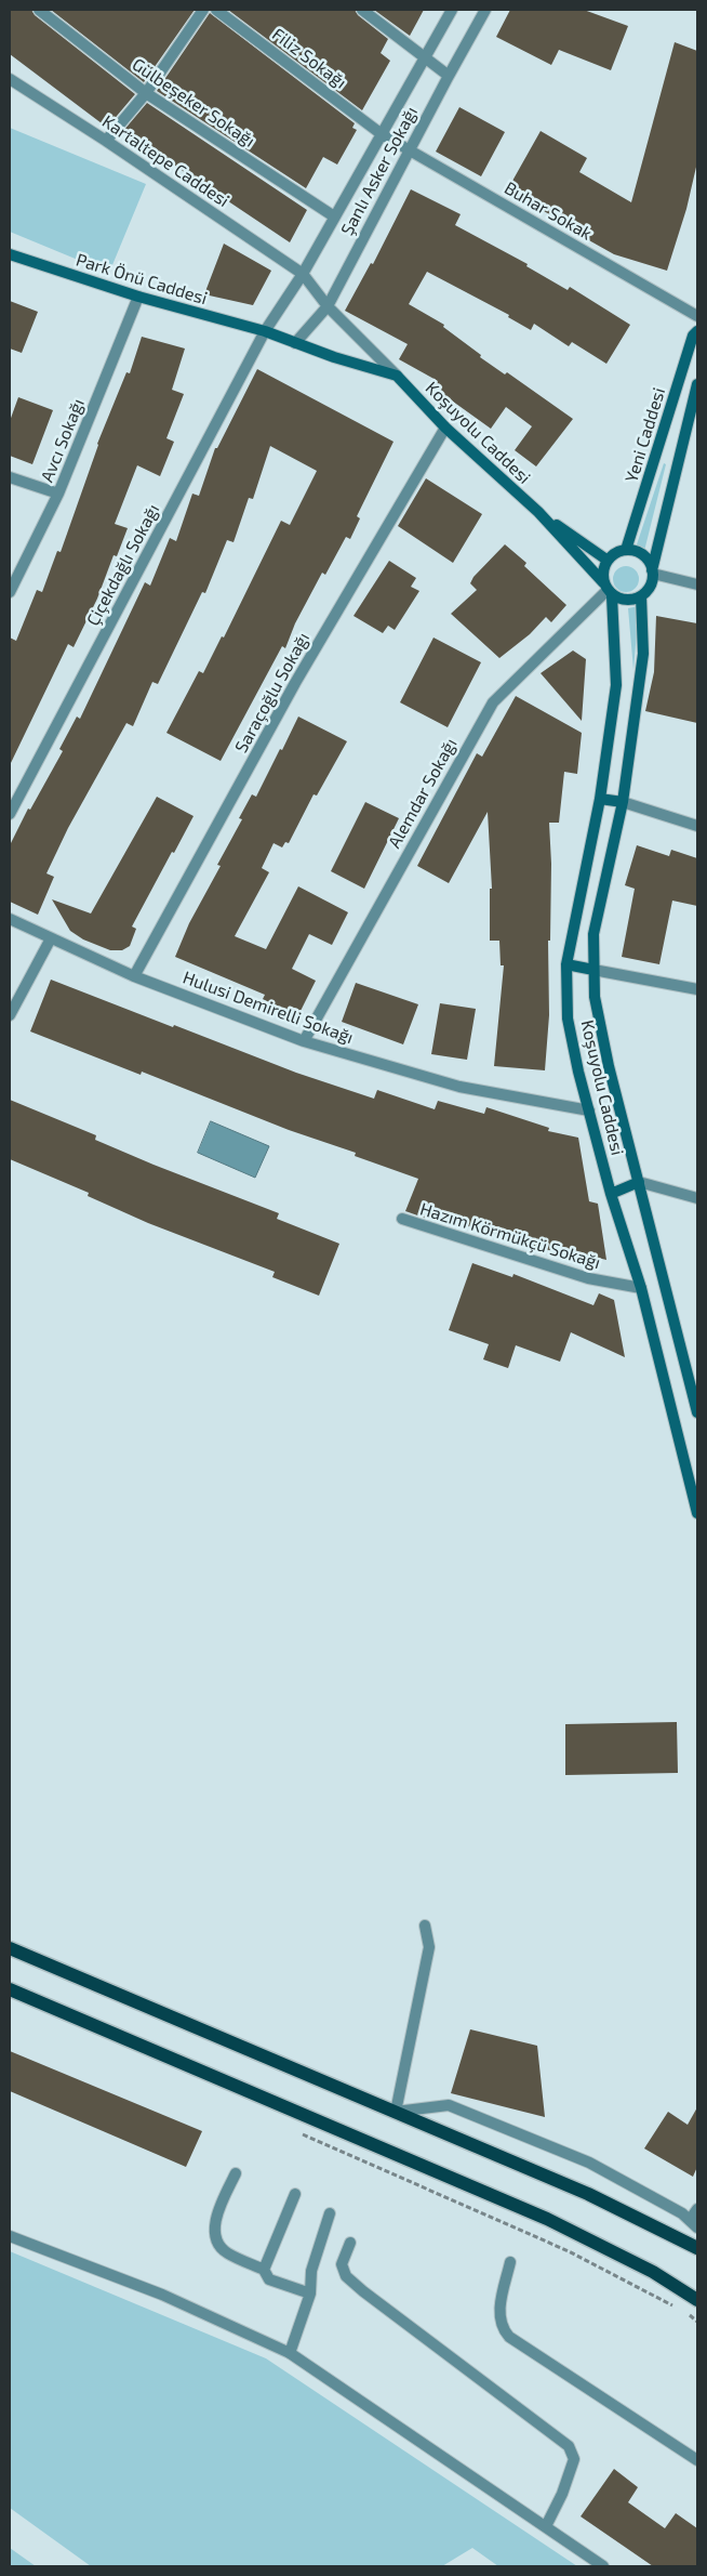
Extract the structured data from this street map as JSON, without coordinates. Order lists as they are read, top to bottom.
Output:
{
  "streets": {
    "street": [
      "Filiz Sokağı",
      "Gülbeşeker Sokağı",
      "Kartaltepe Caddesi",
      "Şanlı Asker Sokağı",
      "Buhar Sokak",
      "Park Önü Caddesi",
      "Koşuyolu Caddesi",
      "Yeni Caddesi",
      "Avcı Sokağı",
      "Çiçekdağlı Sokağı",
      "Saraçoğlu Sokağı",
      "Alemdar Sokağı",
      "Hulusi Demirelli Sokağı",
      "Hazım Körmükçü Sokağı"
    ]
  },
  "crossings": [
    ["Filiz Sokağı", "Şanlı Asker Sokağı"],
    ["Filiz Sokağı", "Buhar Sokak"],
    ["Gülbeşeker Sokağı", "Şanlı Asker Sokağı"],
    ["Kartaltepe Caddesi", "Şanlı Asker Sokağı"],
    ["Kartaltepe Caddesi", "Koşuyolu Caddesi"],
    ["Şanlı Asker Sokağı", "Buhar Sokak"],
    ["Şanlı Asker Sokağı", "Park Önü Caddesi"],
    ["Şanlı Asker Sokağı", "Koşuyolu Caddesi"],
    ["Şanlı Asker Sokağı", "Çiçekdağlı Sokağı"],
    ["Park Önü Caddesi", "Avcı Sokağı"],
    ["Park Önü Caddesi", "Çiçekdağlı Sokağı"],
    ["Koşuyolu Caddesi", "Yeni Caddesi"],
    ["Koşuyolu Caddesi", "Saraçoğlu Sokağı"],
    ["Koşuyolu Caddesi", "Alemdar Sokağı"],
    ["Koşuyolu Caddesi", "Hulusi Demirelli Sokağı"],
    ["Koşuyolu Caddesi", "Hazım Körmükçü Sokağı"],
    ["Yeni Caddesi", "Alemdar Sokağı"],
    ["Saraçoğlu Sokağı", "Hulusi Demirelli Sokağı"],
    ["Alemdar Sokağı", "Hulusi Demirelli Sokağı"]
  ]
}
